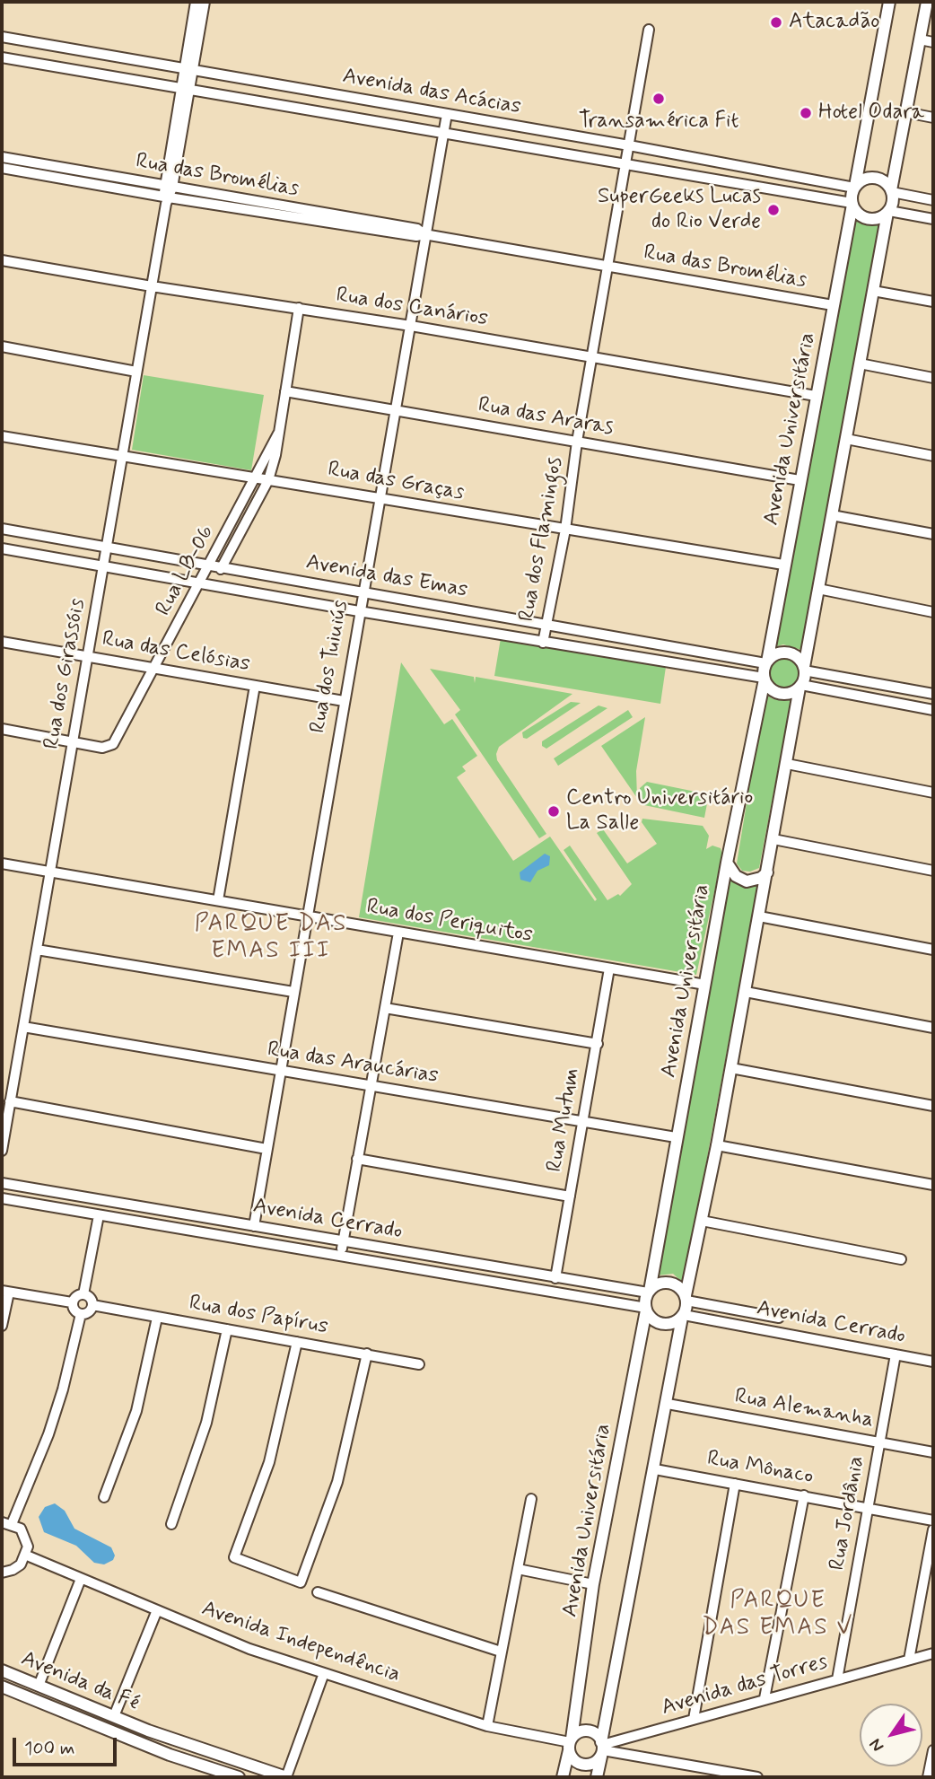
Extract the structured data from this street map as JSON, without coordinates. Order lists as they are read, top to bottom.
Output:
{
  "streets": {
    "main road": ["Avenida Universitária", "Avenida da Fé"],
    "street": [
      "Avenida das Acácias",
      "Rua das Bromélias",
      "Rua dos Canários",
      "Rua das Araras",
      "Rua das Graças",
      "Rua dos Flamingos",
      "Rua LB-06",
      "Avenida das Emas",
      "Rua das Celósias",
      "Rua dos Tuiuiús",
      "Rua dos Girassóis",
      "Rua dos Periquitos",
      "Rua das Araucárias",
      "Rua Mutum",
      "Avenida Cerrado",
      "Rua dos Papírus",
      "Rua Alemanha",
      "Rua Mônaco",
      "Rua Jordânia",
      "Avenida Independência",
      "Avenida das Torres"
    ]
  },
  "crossings": [
    ["Avenida das Acácias", "Avenida Universitária"],
    ["Avenida das Acácias", "Rua dos Flamingos"],
    ["Avenida das Acácias", "Rua dos Tuiuiús"],
    ["Avenida das Acácias", "Rua dos Girassóis"],
    ["Rua das Bromélias", "Avenida Universitária"],
    ["Rua das Bromélias", "Rua dos Flamingos"],
    ["Rua das Bromélias", "Rua dos Tuiuiús"],
    ["Rua das Bromélias", "Rua dos Girassóis"],
    ["Rua dos Canários", "Avenida Universitária"],
    ["Rua dos Canários", "Rua dos Flamingos"],
    ["Rua dos Canários", "Rua LB-06"],
    ["Rua dos Canários", "Rua dos Tuiuiús"],
    ["Rua dos Canários", "Rua dos Girassóis"],
    ["Rua das Araras", "Avenida Universitária"],
    ["Rua das Araras", "Rua dos Flamingos"],
    ["Rua das Araras", "Rua LB-06"],
    ["Rua das Araras", "Rua dos Tuiuiús"],
    ["Avenida Universitária", "Rua das Graças"],
    ["Avenida Universitária", "Avenida das Emas"],
    ["Avenida Universitária", "Rua dos Periquitos"],
    ["Avenida Universitária", "Rua das Araucárias"],
    ["Avenida Universitária", "Avenida Cerrado"],
    ["Avenida Universitária", "Avenida Independência"],
    ["Avenida Universitária", "Avenida das Torres"],
    ["Rua das Graças", "Rua dos Flamingos"],
    ["Rua das Graças", "Rua LB-06"],
    ["Rua das Graças", "Rua dos Tuiuiús"],
    ["Rua das Graças", "Rua dos Girassóis"],
    ["Rua dos Flamingos", "Avenida das Emas"],
    ["Rua LB-06", "Avenida das Emas"],
    ["Rua LB-06", "Rua das Celósias"],
    ["Rua LB-06", "Rua dos Girassóis"],
    ["Avenida das Emas", "Rua dos Tuiuiús"],
    ["Avenida das Emas", "Rua dos Girassóis"],
    ["Rua das Celósias", "Rua dos Tuiuiús"],
    ["Rua das Celósias", "Rua dos Girassóis"],
    ["Rua dos Tuiuiús", "Rua dos Periquitos"],
    ["Rua dos Tuiuiús", "Rua das Araucárias"],
    ["Rua dos Tuiuiús", "Avenida Cerrado"],
    ["Rua dos Girassóis", "Rua dos Periquitos"],
    ["Rua dos Girassóis", "Rua das Araucárias"],
    ["Rua dos Periquitos", "Rua Mutum"],
    ["Rua das Araucárias", "Rua Mutum"],
    ["Rua Mutum", "Avenida Cerrado"],
    ["Avenida Cerrado", "Rua Jordânia"],
    ["Rua Alemanha", "Rua Jordânia"],
    ["Rua Mônaco", "Rua Jordânia"],
    ["Rua Jordânia", "Avenida das Torres"],
    ["Avenida Independência", "Avenida das Torres"]
  ],
  "districts": ["PARQUE DAS EMAS III", "PARQUE DAS EMAS V"],
  "places": [
    "Atacadão",
    "Transamérica Fit",
    "Hotel Odara",
    "SuperGeeks Lucas do Rio Verde",
    "Centro Universitário La Salle"
  ],
  "scale_bar": "100 m",
  "north": "bottom left"
}
